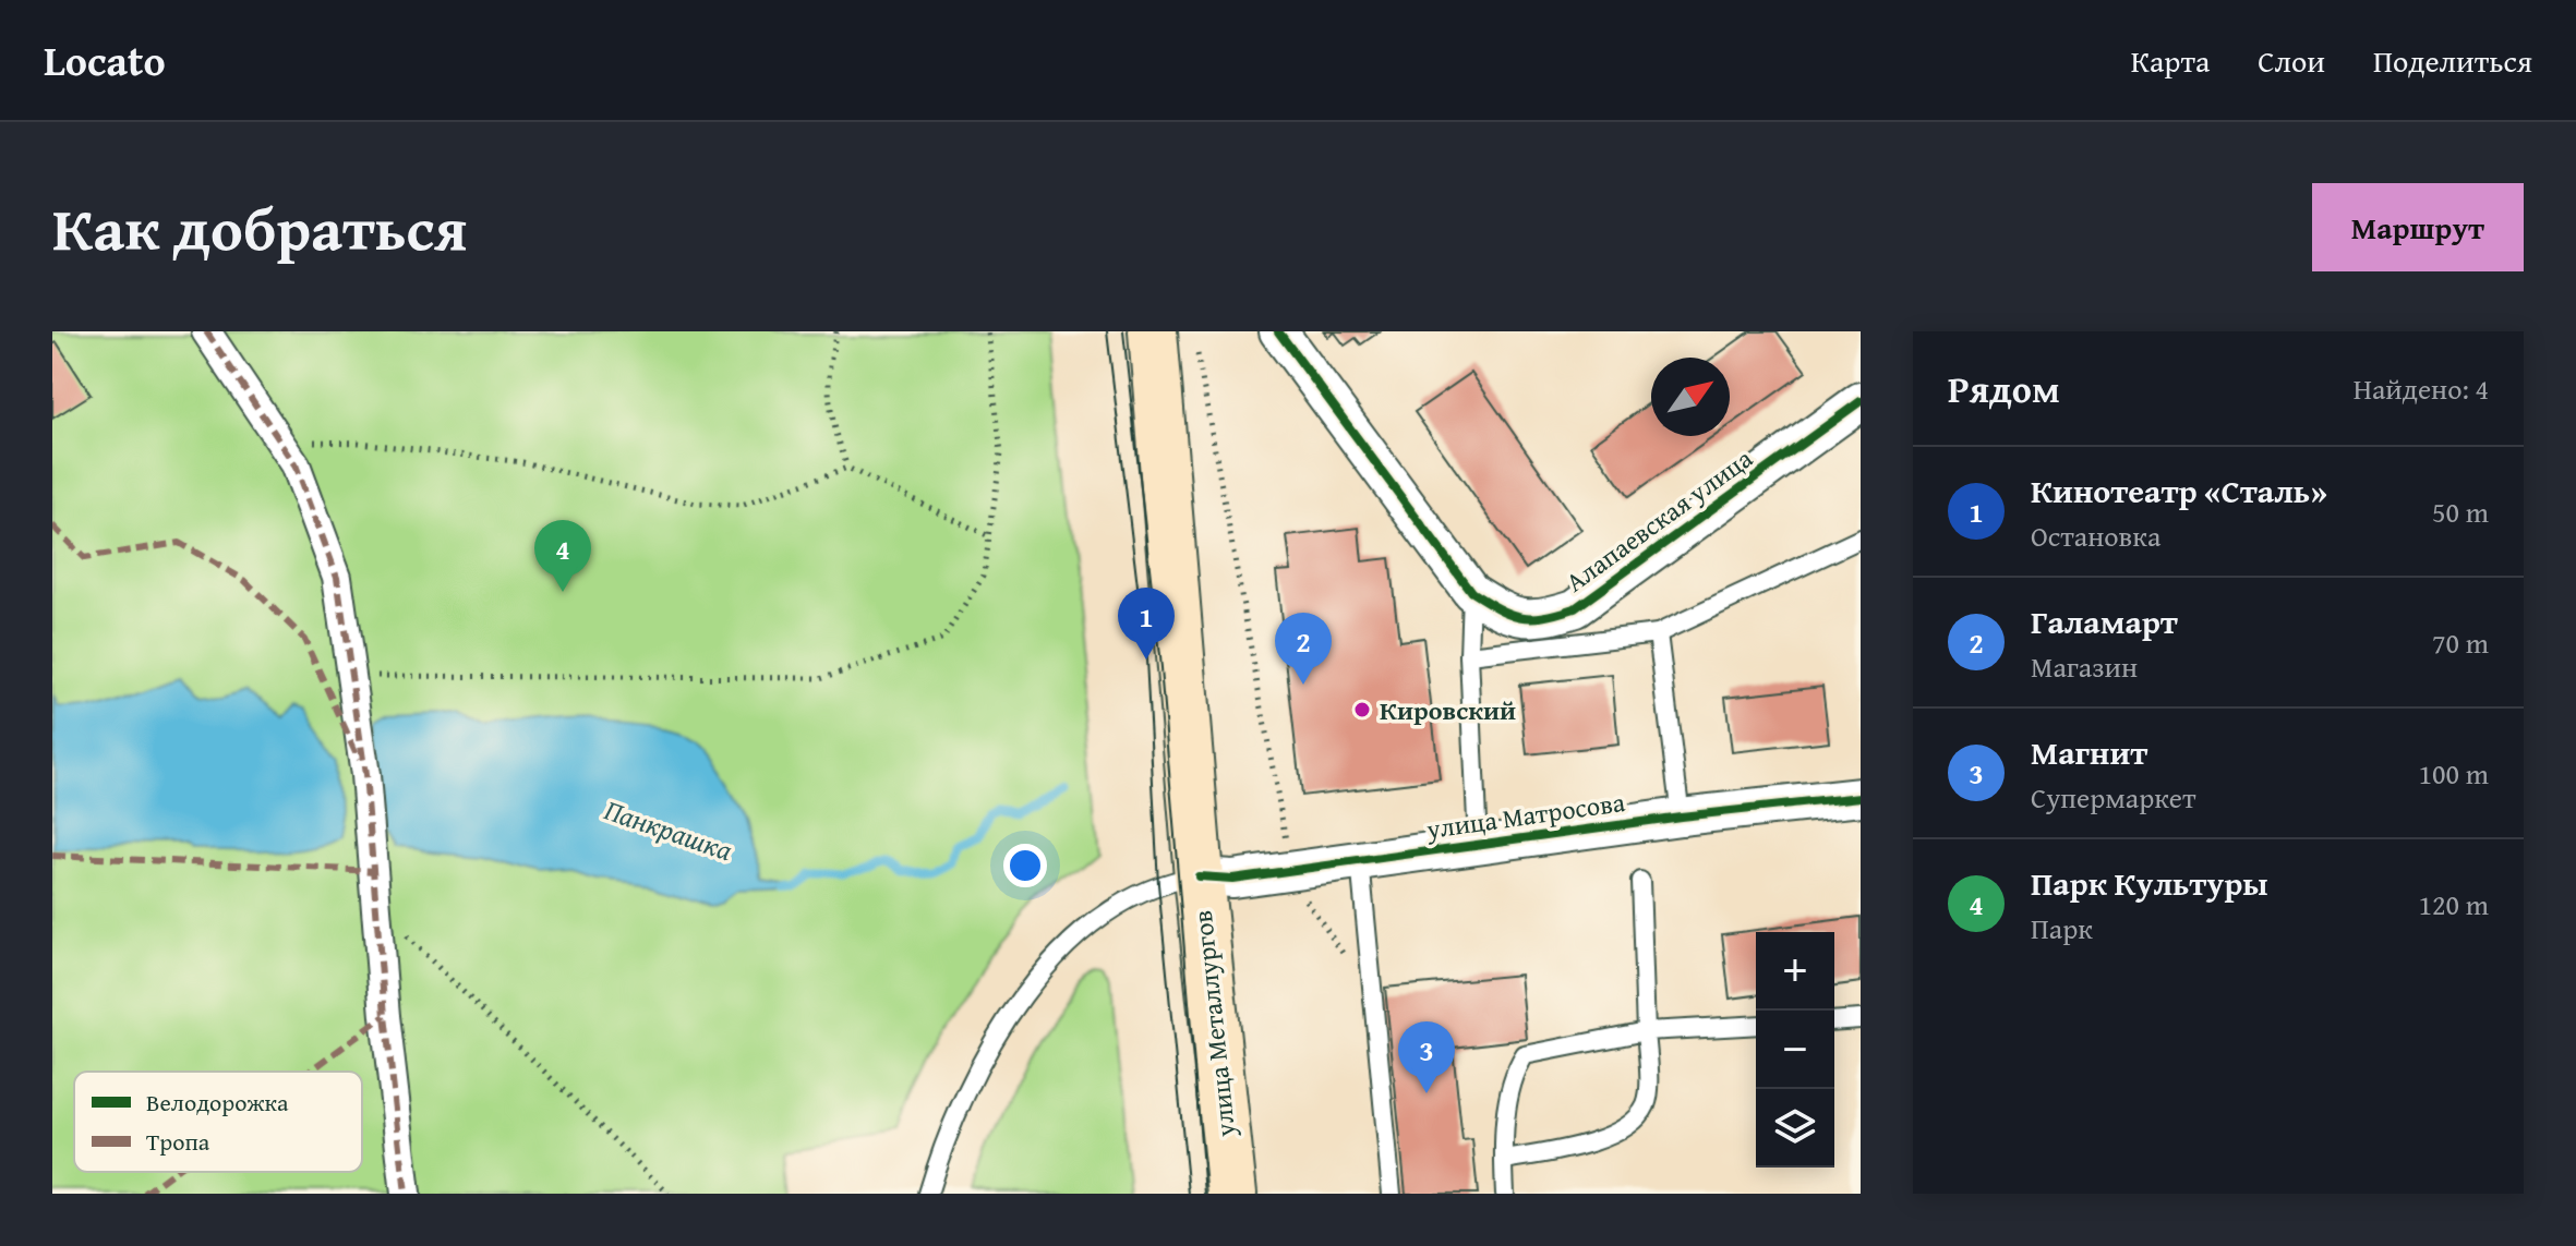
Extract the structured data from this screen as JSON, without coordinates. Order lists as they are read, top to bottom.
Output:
{
  "streets": {
    "main road": ["улица Металлургов"],
    "street": ["Алапаевская улица", "улица Матросова"]
  },
  "crossings": [
    ["улица Матросова", "улица Металлургов"]
  ],
  "water": ["Панкрашка"],
  "places": ["Кировский"],
  "legend": ["Велодорожка", "Тропа"],
  "north": "top right",
  "page": {
    "header": "Locato",
    "nav": ["Карта", "Слои", "Поделиться"],
    "title": "Как добраться",
    "buttons": "Маршрут",
    "heading": ["Рядом", "Найдено: 4"],
    "list": [
      {
        "mark": "1",
        "name": "Кинотеатр «Сталь»",
        "note": "Остановка",
        "value": "50 m"
      },
      {
        "mark": "2",
        "name": "Галамарт",
        "note": "Магазин",
        "value": "70 m"
      },
      {
        "mark": "3",
        "name": "Магнит",
        "note": "Супермаркет",
        "value": "100 m"
      },
      {
        "mark": "4",
        "name": "Парк Культуры",
        "note": "Парк",
        "value": "120 m"
      }
    ],
    "pins": [
      "4",
      "1",
      "2",
      "3"
    ],
    "map_buttons": ["+", "−"]
  }
}
